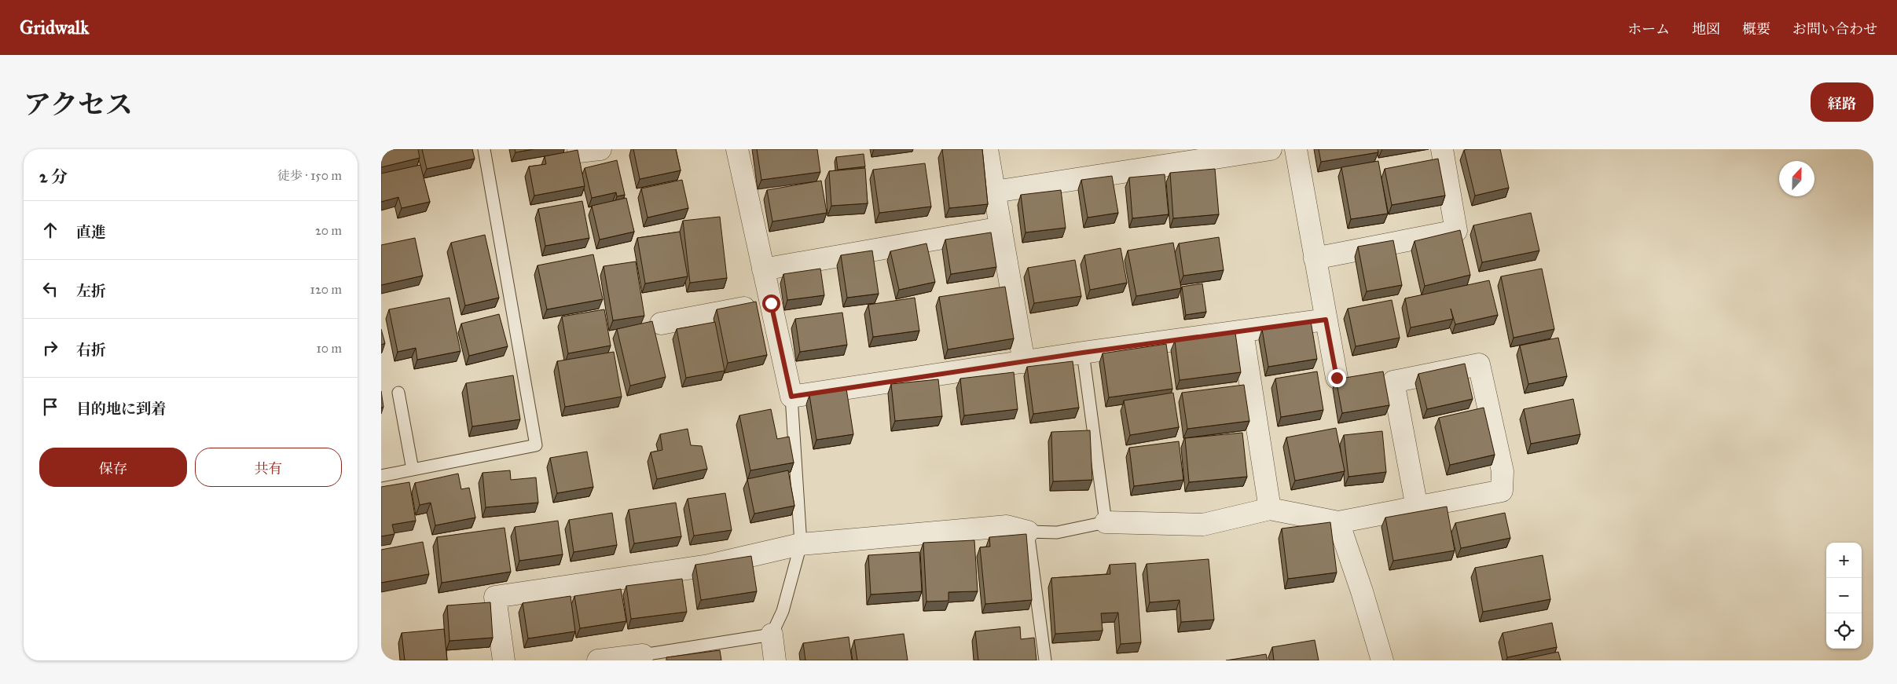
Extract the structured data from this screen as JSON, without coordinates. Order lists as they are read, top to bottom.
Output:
{
  "north": "top",
  "page": {
    "header": "Gridwalk",
    "nav": [
      "ホーム",
      "地図",
      "概要",
      "お問い合わせ"
    ],
    "title": "アクセス",
    "buttons": [
      "経路",
      ["保存", "共有"]
    ],
    "heading": ["2 分", "徒歩 · 150 m"],
    "list": [
      ["直進", "20 m"],
      ["左折", "120 m"],
      ["右折", "10 m"],
      "目的地に到着"
    ],
    "map_buttons": ["+", "−"]
  }
}
